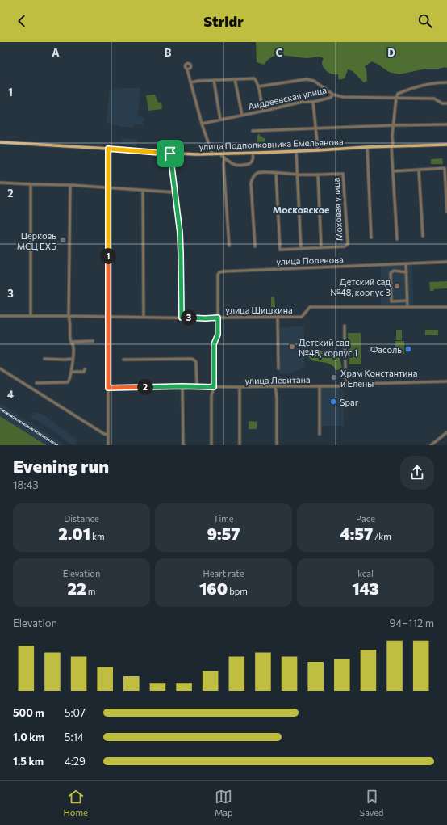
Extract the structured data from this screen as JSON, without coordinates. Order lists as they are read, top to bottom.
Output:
{
  "streets": {
    "main road": ["улица Подполковника Емельянова"],
    "street": [
      "Андреевская улица",
      "Моховая улица",
      "улица Поленова",
      "улица Шишкина",
      "улица Левитана"
    ]
  },
  "crossings": [
    ["улица Поленова", "улица Шишкина"]
  ],
  "districts": ["Московское"],
  "places": [
    "Церковь МСЦ ЕХБ",
    "Детский сад №48, корпус 3",
    "Детский сад №48, корпус 1",
    "Фасоль",
    "Храм Константина и Елены",
    "Spar"
  ],
  "page": {
    "header": "Stridr",
    "pins": ["1", "3", "2"],
    "heading": ["Evening run", "18:43"],
    "stats": [
      ["Distance", "2.01 km"],
      ["Time", "9:57"],
      ["Pace", "4:57 /km"],
      ["Elevation", "22 m"],
      ["Heart rate", "160 bpm"],
      ["kcal", "143"]
    ],
    "chart": ["Elevation", "94–112 m"],
    "list": [
      {
        "name": "500 m",
        "note": "5:07"
      },
      {
        "name": "1.0 km",
        "note": "5:14"
      },
      {
        "name": "1.5 km",
        "note": "4:29"
      }
    ],
    "tabs": ["Home", "Map", "Saved"]
  },
  "grid": {
    "columns": [
      "A",
      "B",
      "C",
      "D"
    ],
    "rows": [
      "1",
      "2",
      "3",
      "4"
    ]
  }
}
